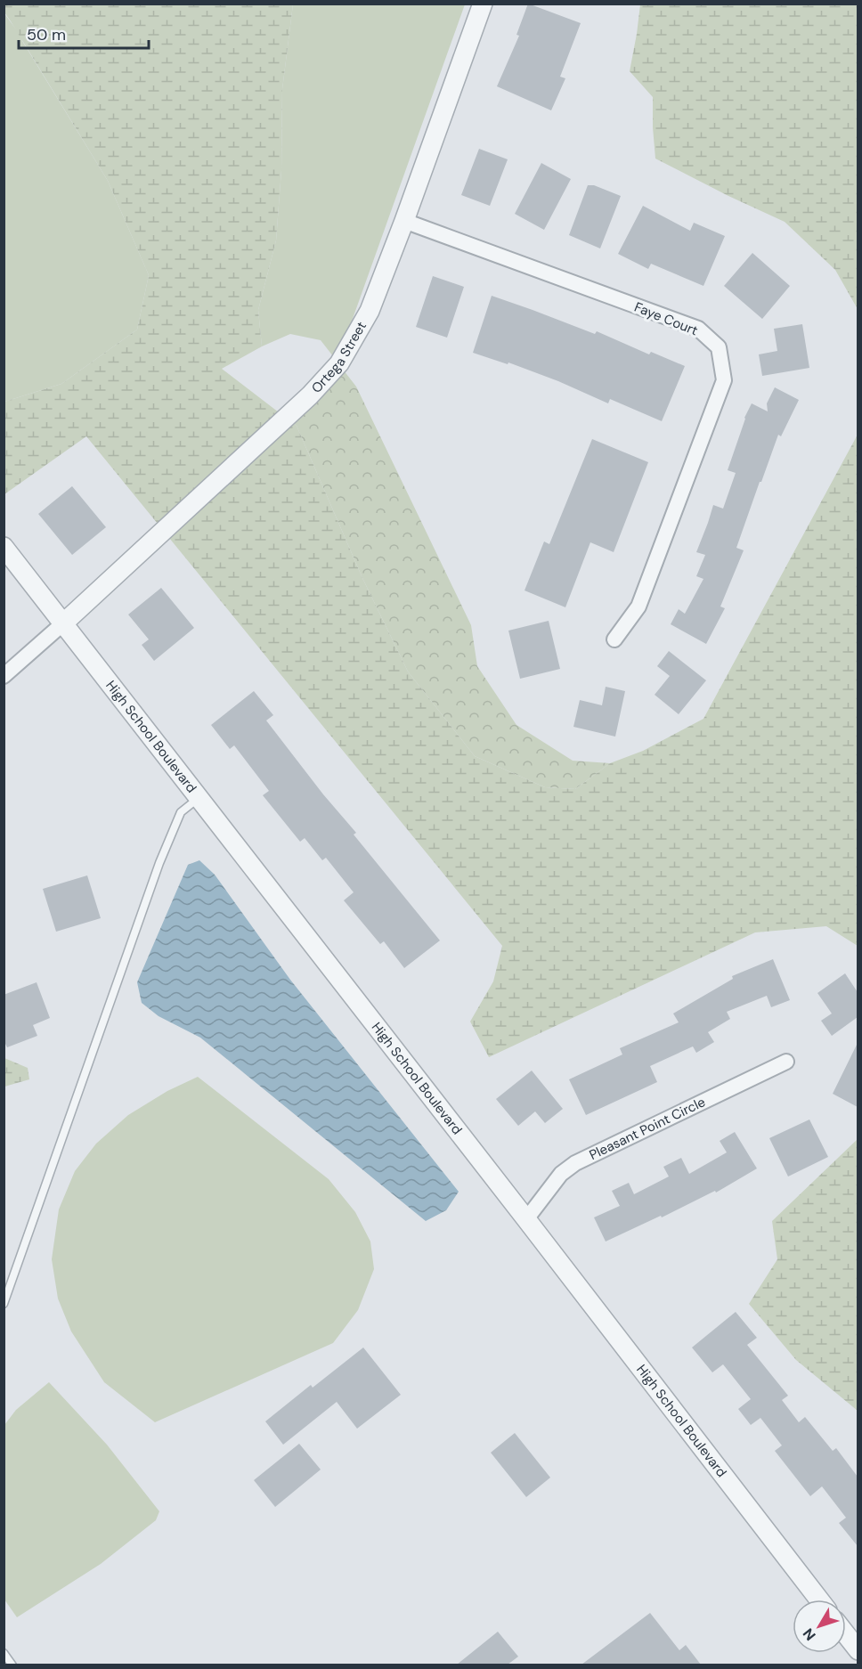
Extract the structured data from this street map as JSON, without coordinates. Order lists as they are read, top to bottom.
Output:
{
  "streets": {
    "street": [
      "Faye Court",
      "Ortega Street",
      "High School Boulevard",
      "Pleasant Point Circle"
    ]
  },
  "crossings": [
    ["Faye Court", "Ortega Street"],
    ["Ortega Street", "High School Boulevard"],
    ["High School Boulevard", "Pleasant Point Circle"]
  ],
  "scale_bar": "50 m",
  "north": "bottom left"
}
